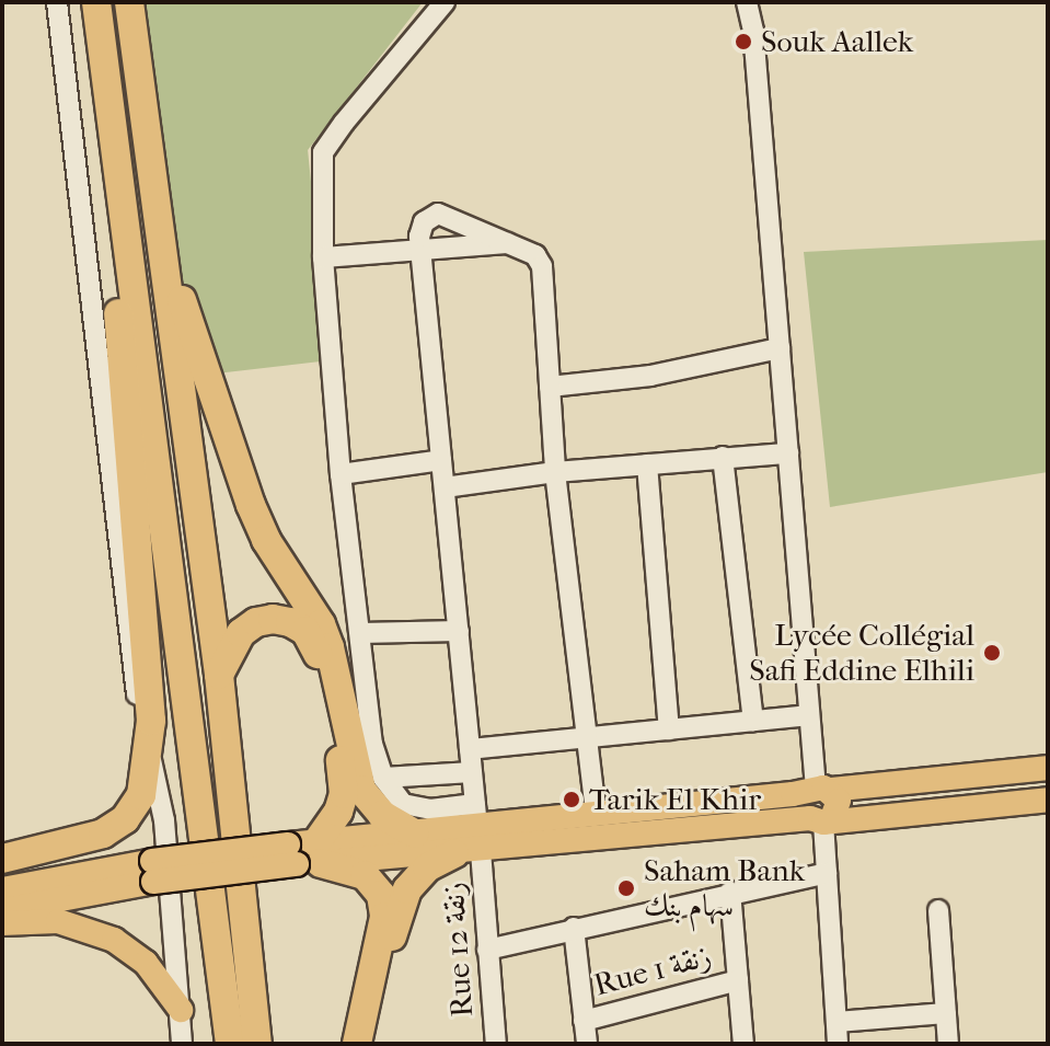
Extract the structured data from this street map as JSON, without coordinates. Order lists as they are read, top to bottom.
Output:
{
  "streets": {
    "street": ["Rue 12 زنقة", "Rue 1 زنقة"]
  },
  "places": [
    "Souk Aallek",
    "Lycée Collégial Safi Eddine Elhili",
    "Tarik El Khir",
    "Saham Bank سهام بنك"
  ]
}
